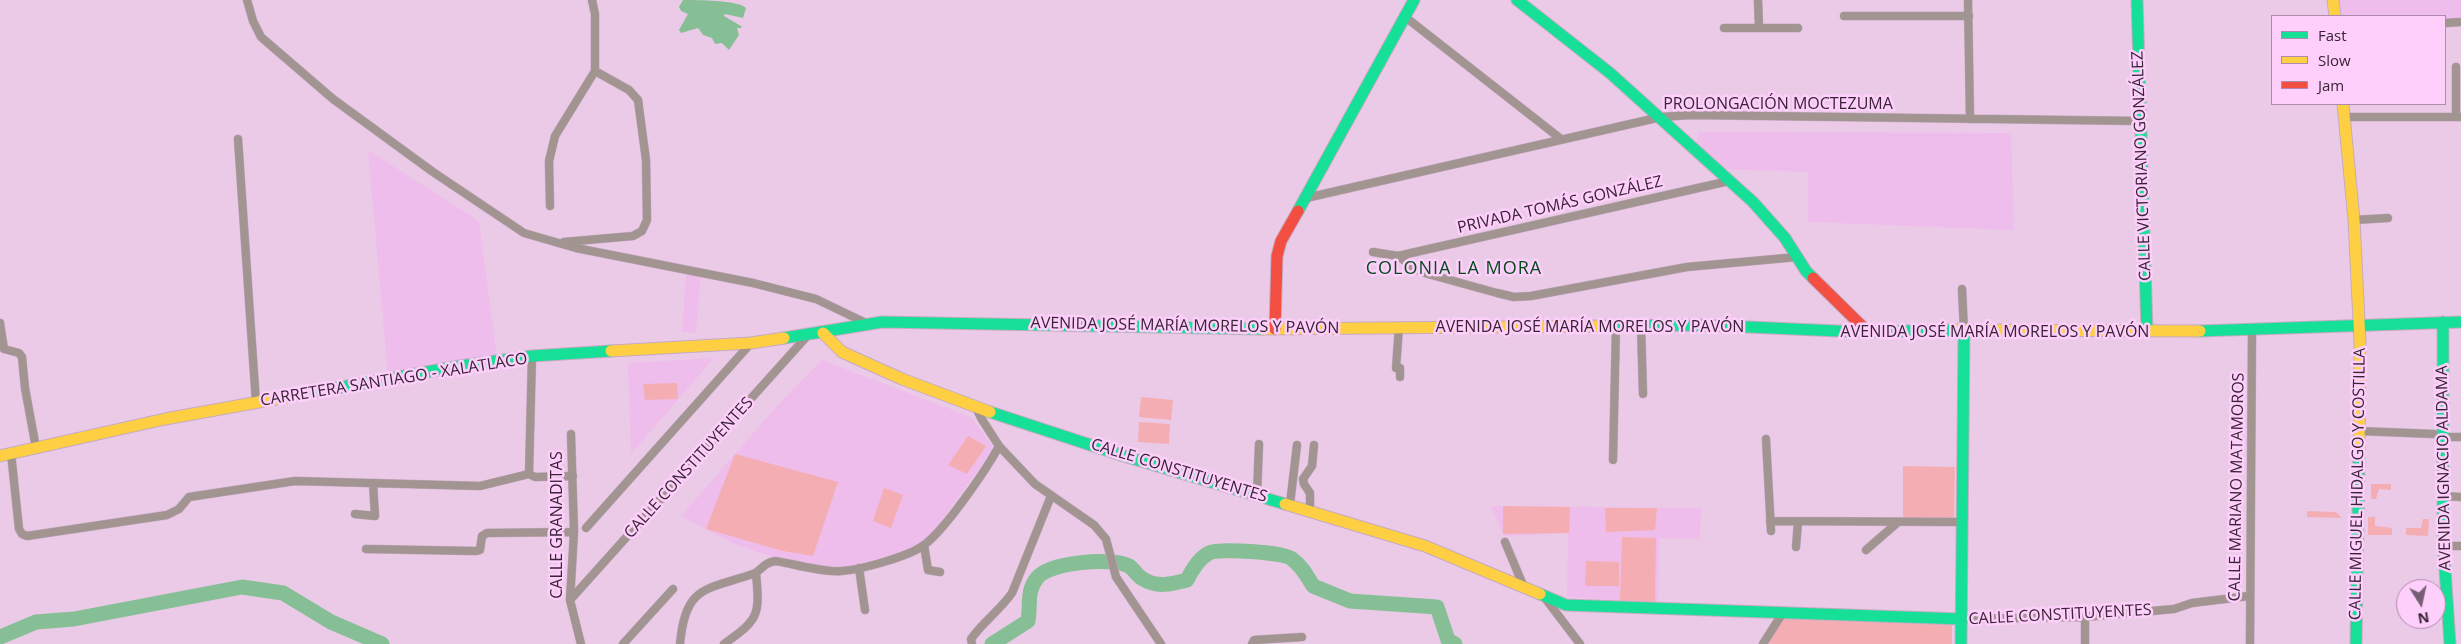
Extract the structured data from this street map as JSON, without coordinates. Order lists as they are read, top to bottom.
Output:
{
  "streets": {
    "main road": [
      "CALLE VICTORIANO GONZÁLEZ",
      "AVENIDA JOSÉ MARÍA MORELOS Y PAVÓN",
      "CARRETERA SANTIAGO - XALATLACO",
      "CALLE CONSTITUYENTES",
      "AVENIDA IGNACIO ALDAMA",
      "CALLE MIGUEL HIDALGO Y COSTILLA"
    ],
    "street": [
      "PROLONGACIÓN MOCTEZUMA",
      "PRIVADA TOMÁS GONZÁLEZ",
      "CALLE MARIANO MATAMOROS",
      "CALLE GRANADITAS"
    ]
  },
  "crossings": [
    ["PROLONGACIÓN MOCTEZUMA", "CALLE VICTORIANO GONZÁLEZ"],
    ["CALLE VICTORIANO GONZÁLEZ", "AVENIDA JOSÉ MARÍA MORELOS Y PAVÓN"],
    ["AVENIDA JOSÉ MARÍA MORELOS Y PAVÓN", "CARRETERA SANTIAGO - XALATLACO"],
    ["AVENIDA JOSÉ MARÍA MORELOS Y PAVÓN", "CALLE CONSTITUYENTES"],
    ["AVENIDA JOSÉ MARÍA MORELOS Y PAVÓN", "AVENIDA IGNACIO ALDAMA"],
    ["AVENIDA JOSÉ MARÍA MORELOS Y PAVÓN", "CALLE MIGUEL HIDALGO Y COSTILLA"],
    ["AVENIDA JOSÉ MARÍA MORELOS Y PAVÓN", "CALLE MARIANO MATAMOROS"],
    ["CARRETERA SANTIAGO - XALATLACO", "CALLE CONSTITUYENTES"],
    ["CALLE CONSTITUYENTES", "CALLE MARIANO MATAMOROS"],
    ["CALLE CONSTITUYENTES", "CALLE GRANADITAS"]
  ],
  "districts": ["COLONIA LA MORA"],
  "legend": ["Fast", "Slow", "Jam"],
  "north": "bottom"
}
